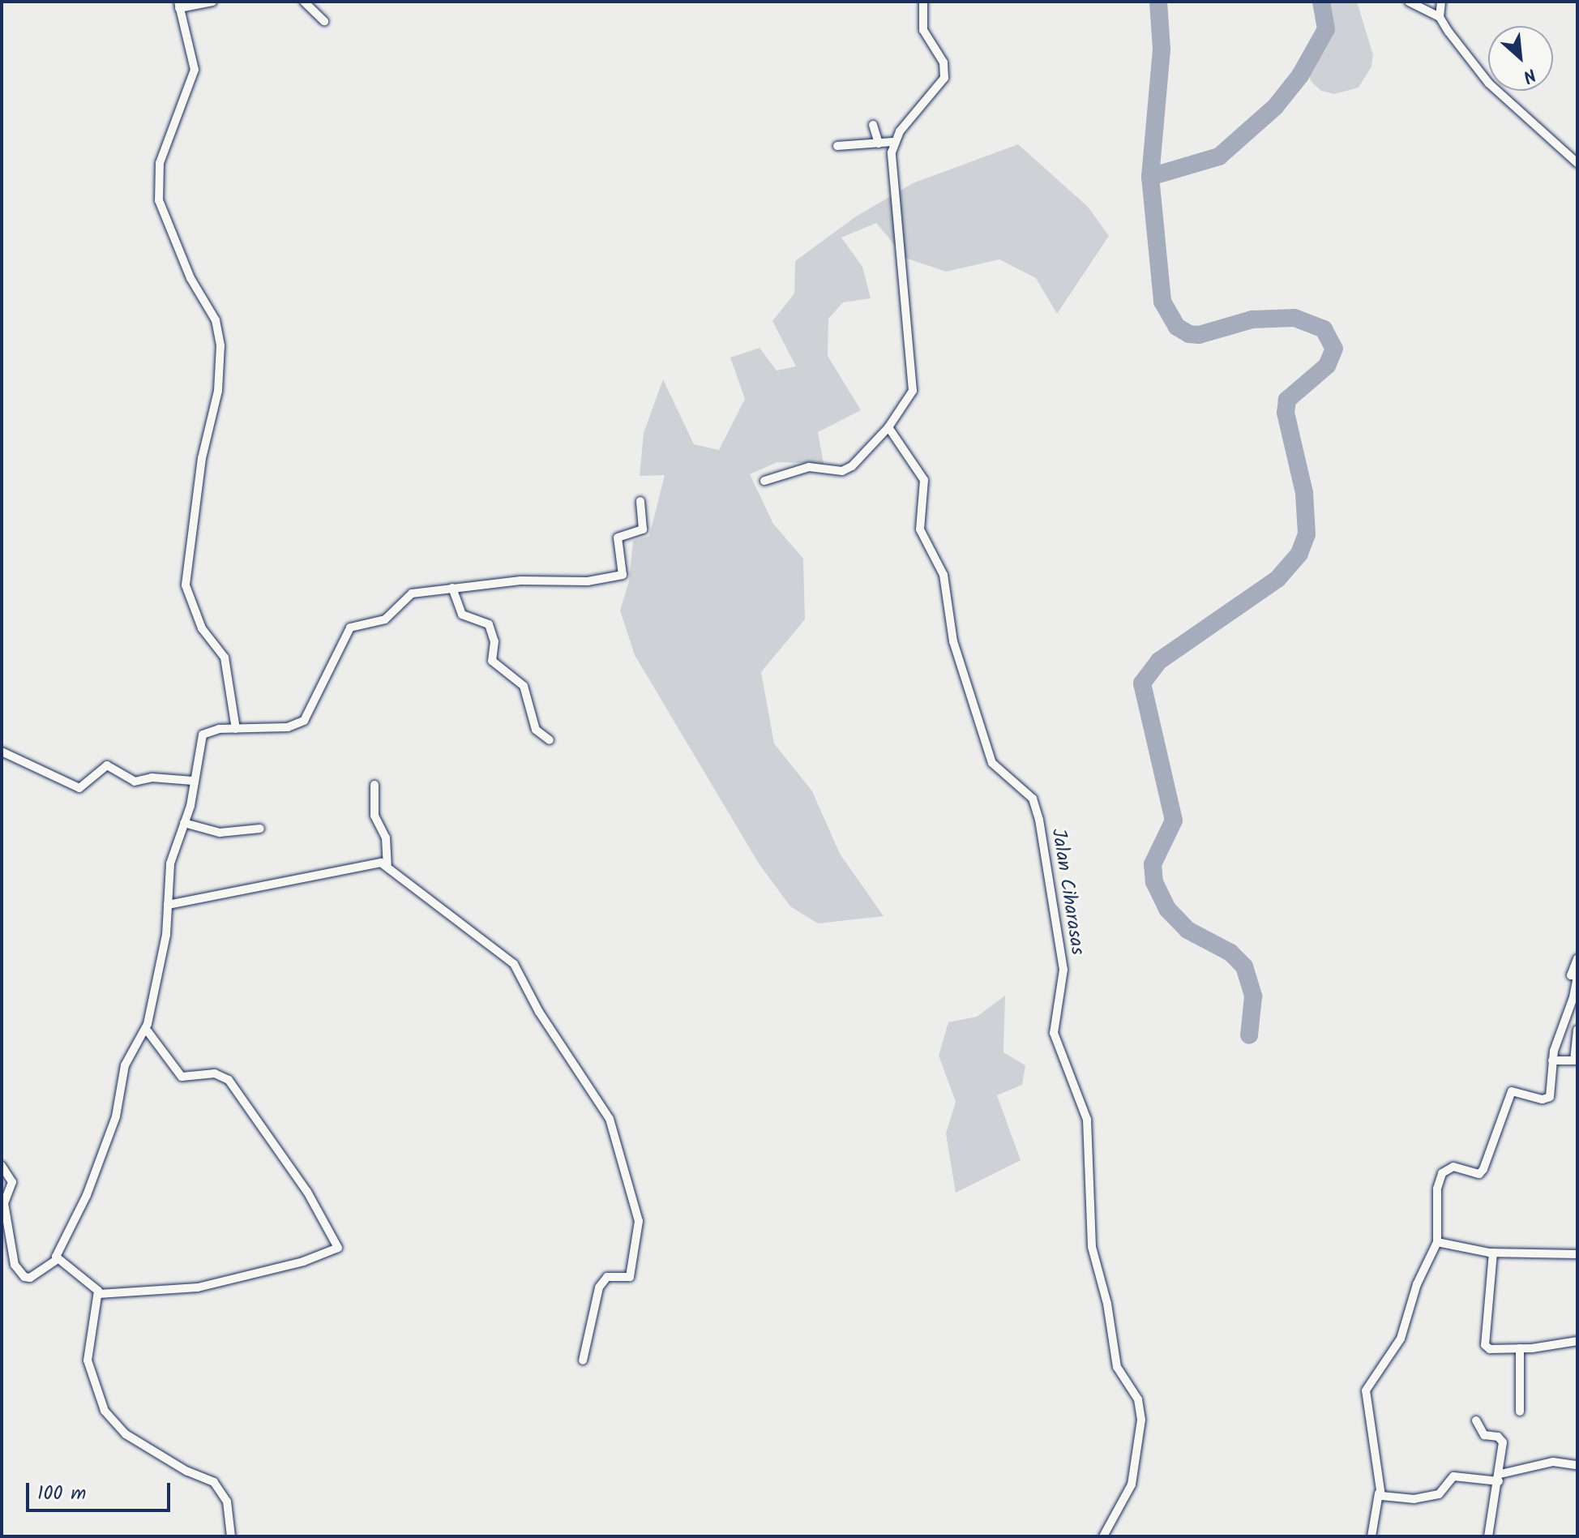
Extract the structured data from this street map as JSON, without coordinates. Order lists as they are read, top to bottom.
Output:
{
  "streets": {
    "street": ["Jalan Ciharasas"]
  },
  "scale_bar": "100 m",
  "north": "bottom right"
}
